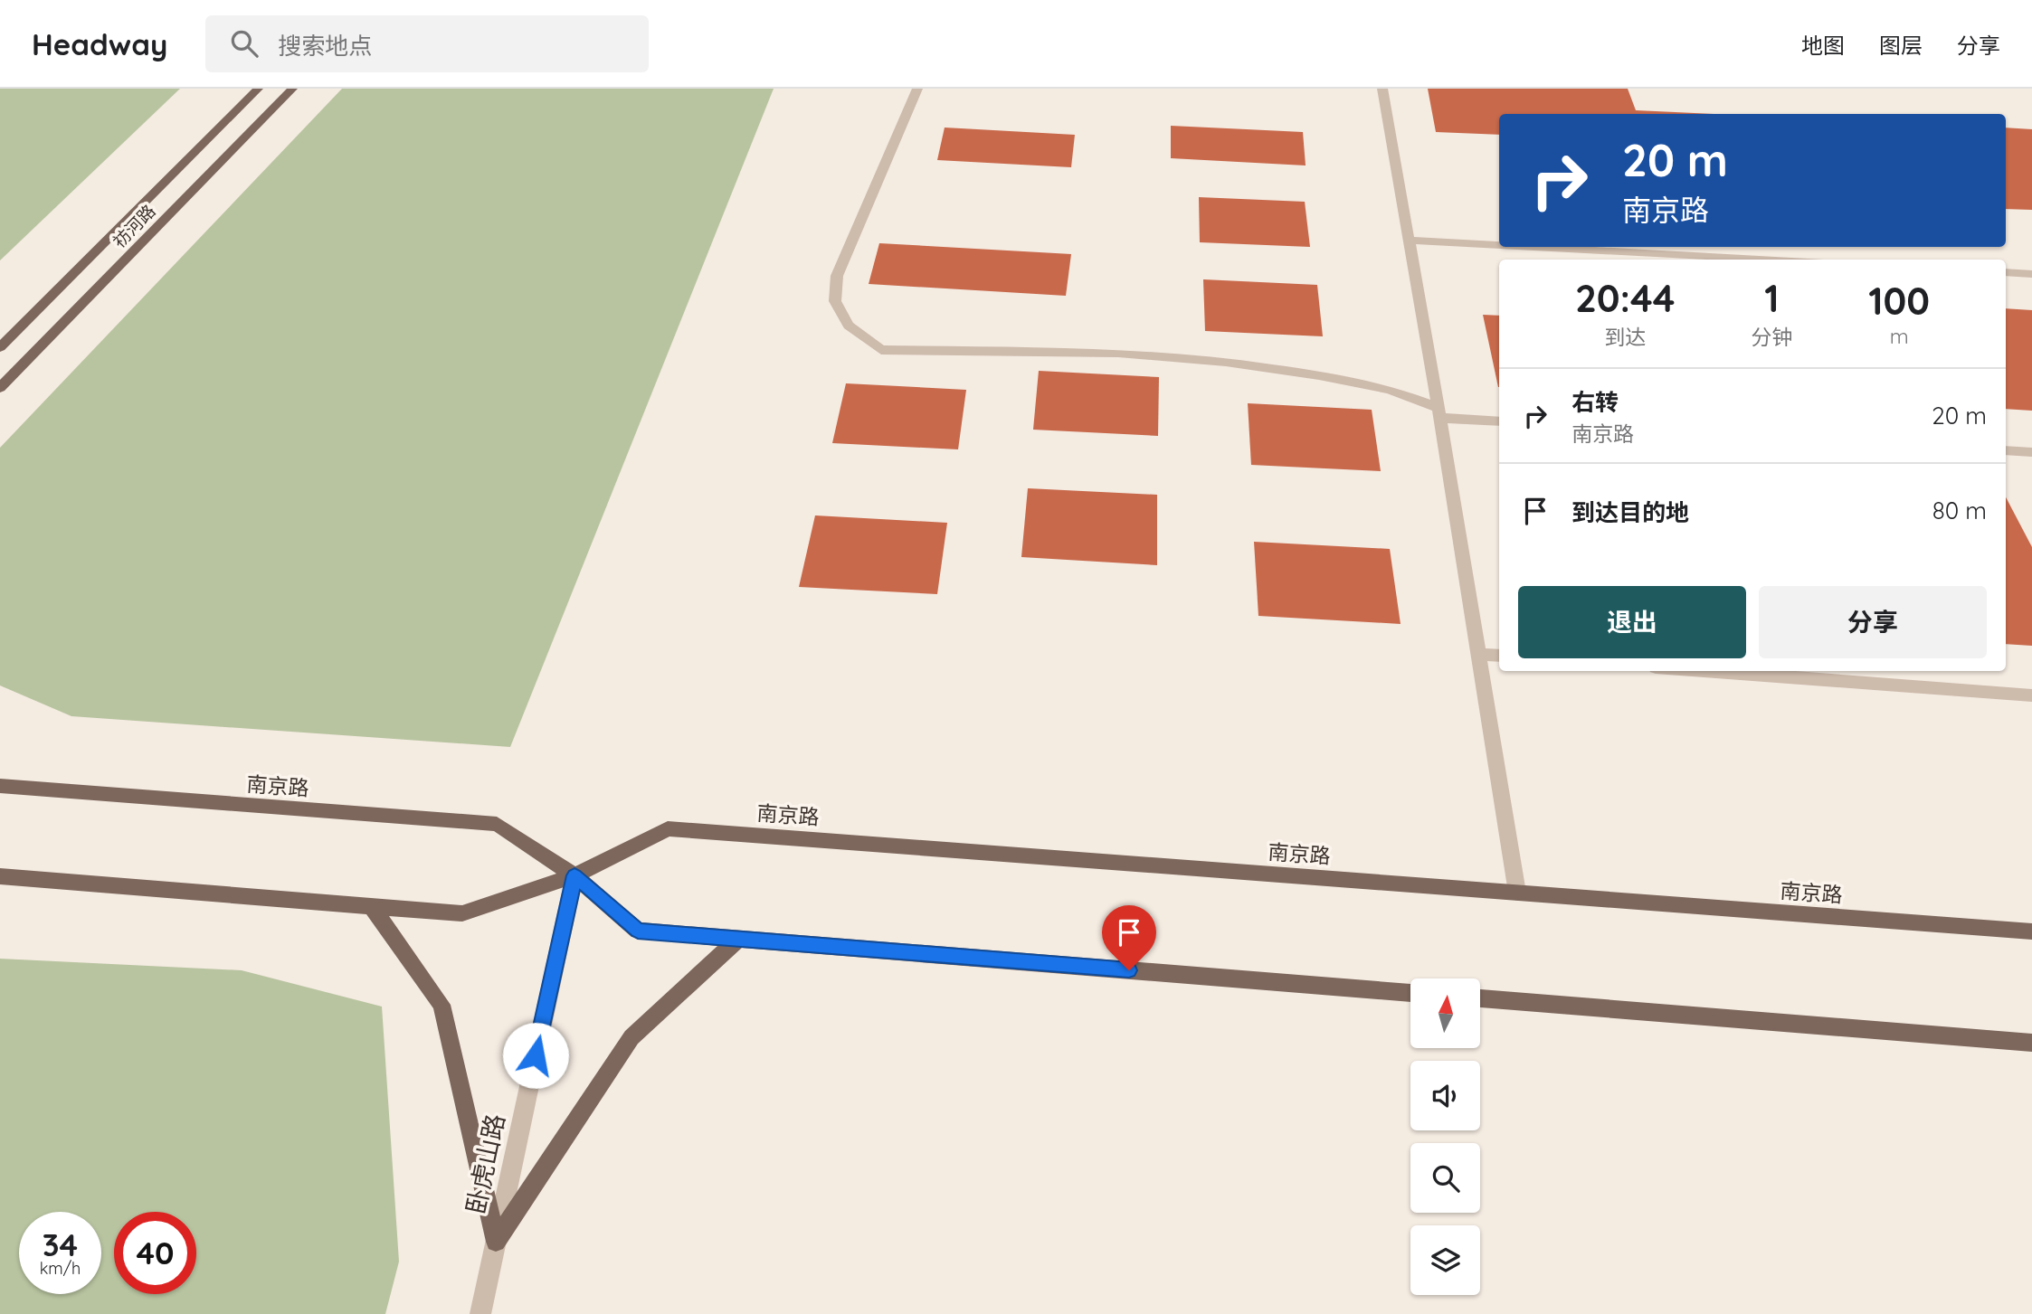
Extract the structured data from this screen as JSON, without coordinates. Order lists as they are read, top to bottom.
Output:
{
  "streets": {
    "main road": ["祊河路", "南京路"],
    "street": ["卧虎山路"]
  },
  "crossings": [
    ["南京路", "卧虎山路"]
  ],
  "north": "top",
  "page": {
    "header": "Headway",
    "search": "搜索地点",
    "nav": ["地图", "图层", "分享"],
    "turn": ["20 m", "南京路"],
    "eta": [
      "20:44",
      "到达",
      "1",
      "分钟",
      "100",
      "m"
    ],
    "list": [
      {
        "name": "右转",
        "note": "南京路",
        "value": "20 m"
      },
      {
        "name": "到达目的地",
        "value": "80 m"
      }
    ],
    "buttons": ["退出", "分享"],
    "speed": "34 km/h",
    "limit": "40"
  }
}
